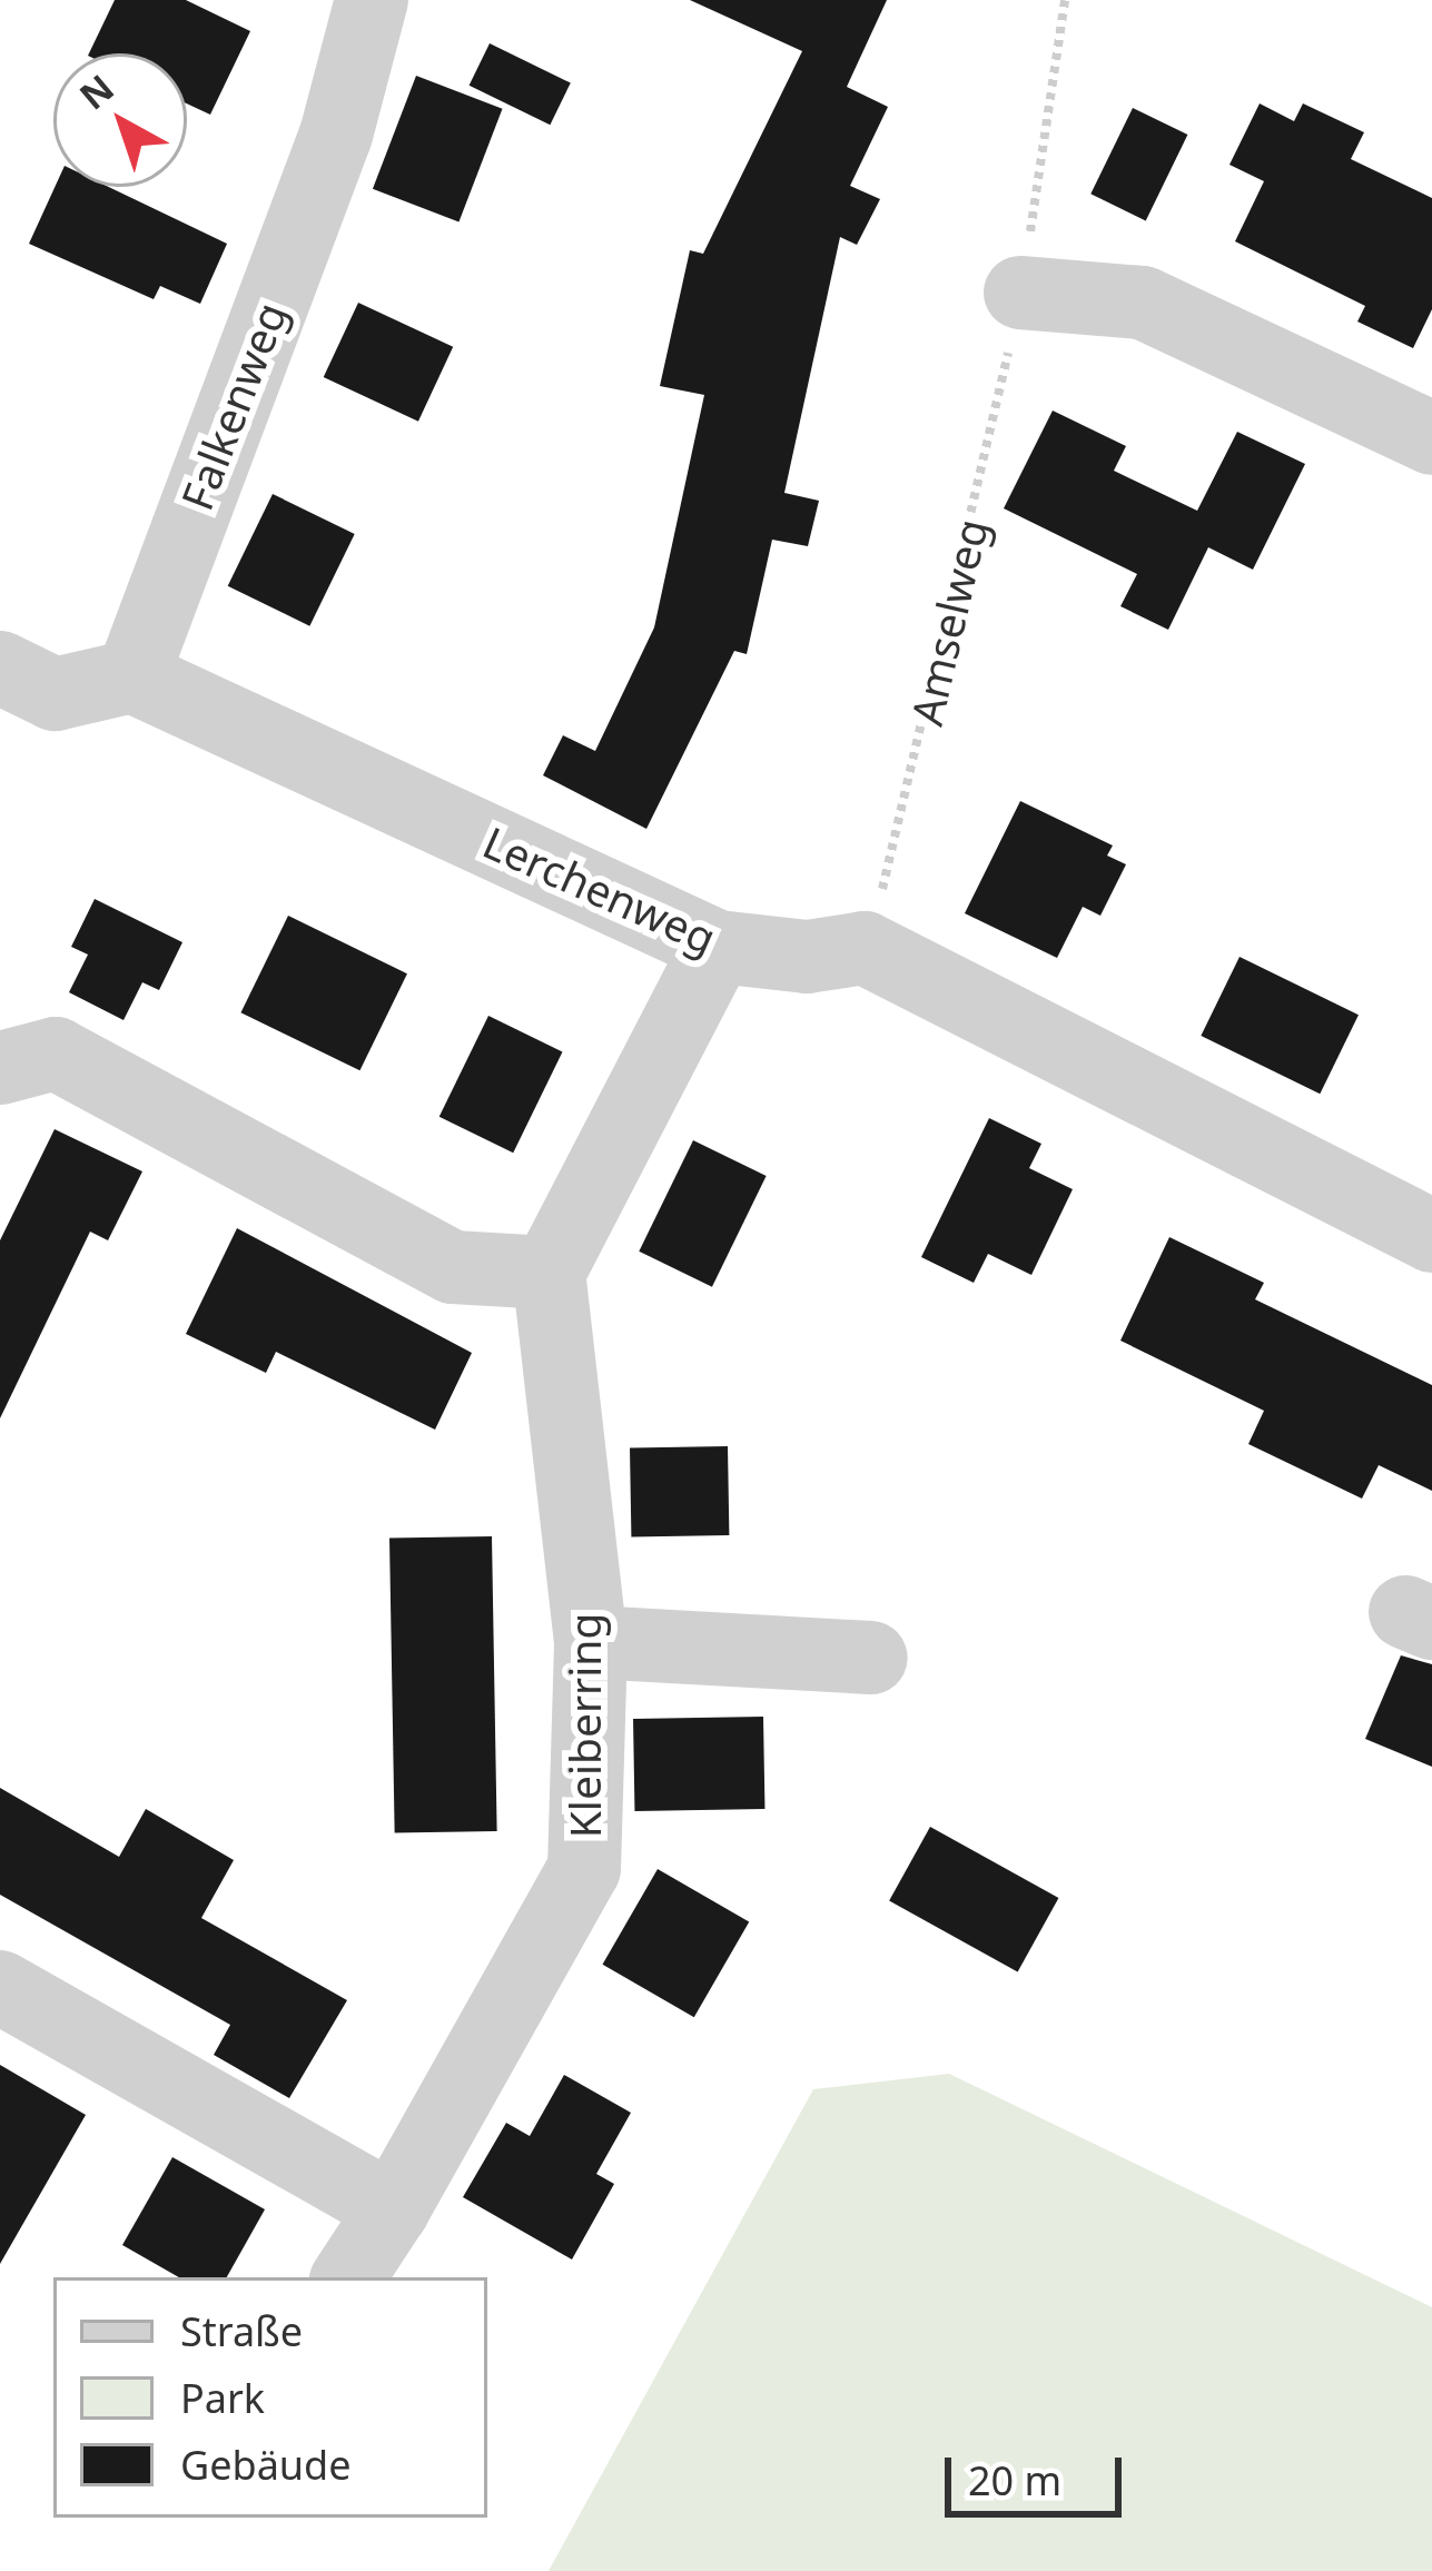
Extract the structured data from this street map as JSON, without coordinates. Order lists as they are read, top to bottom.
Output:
{
  "streets": {
    "street": ["Falkenweg", "Lerchenweg", "Kleiberring"],
    "path": ["Amselweg"]
  },
  "crossings": [
    ["Falkenweg", "Lerchenweg"],
    ["Amselweg", "Lerchenweg"]
  ],
  "legend": ["Straße", "Park", "Gebäude"],
  "scale_bar": "20 m",
  "north": "top left"
}
